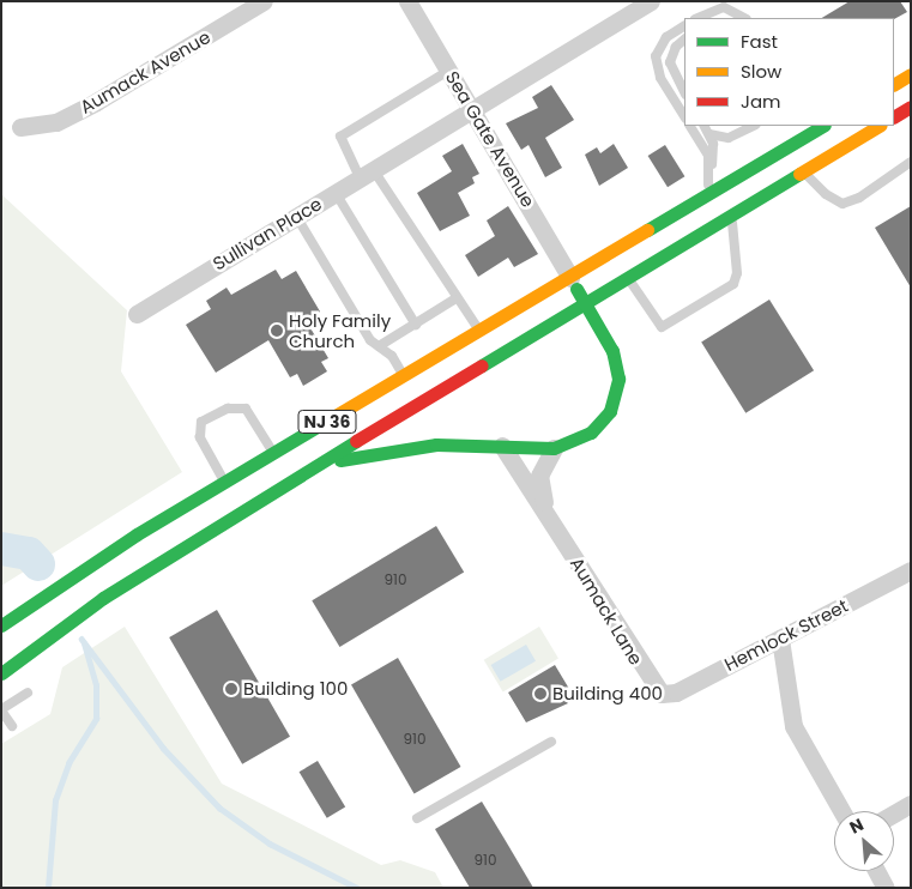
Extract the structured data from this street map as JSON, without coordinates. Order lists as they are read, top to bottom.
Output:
{
  "streets": {
    "highway": ["NJ 36"],
    "street": [
      "Aumack Avenue",
      "Sea Gate Avenue",
      "Sullivan Place",
      "Aumack Lane",
      "Hemlock Street"
    ]
  },
  "crossings": [
    ["Sea Gate Avenue", "Sullivan Place"],
    ["Sea Gate Avenue", "NJ 36"],
    ["Aumack Lane", "Hemlock Street"]
  ],
  "places": ["Holy Family Church", "Building 100", "Building 400"],
  "house_numbers": ["910", "910", "910"],
  "legend": ["Fast", "Slow", "Jam"],
  "north": "top left"
}
